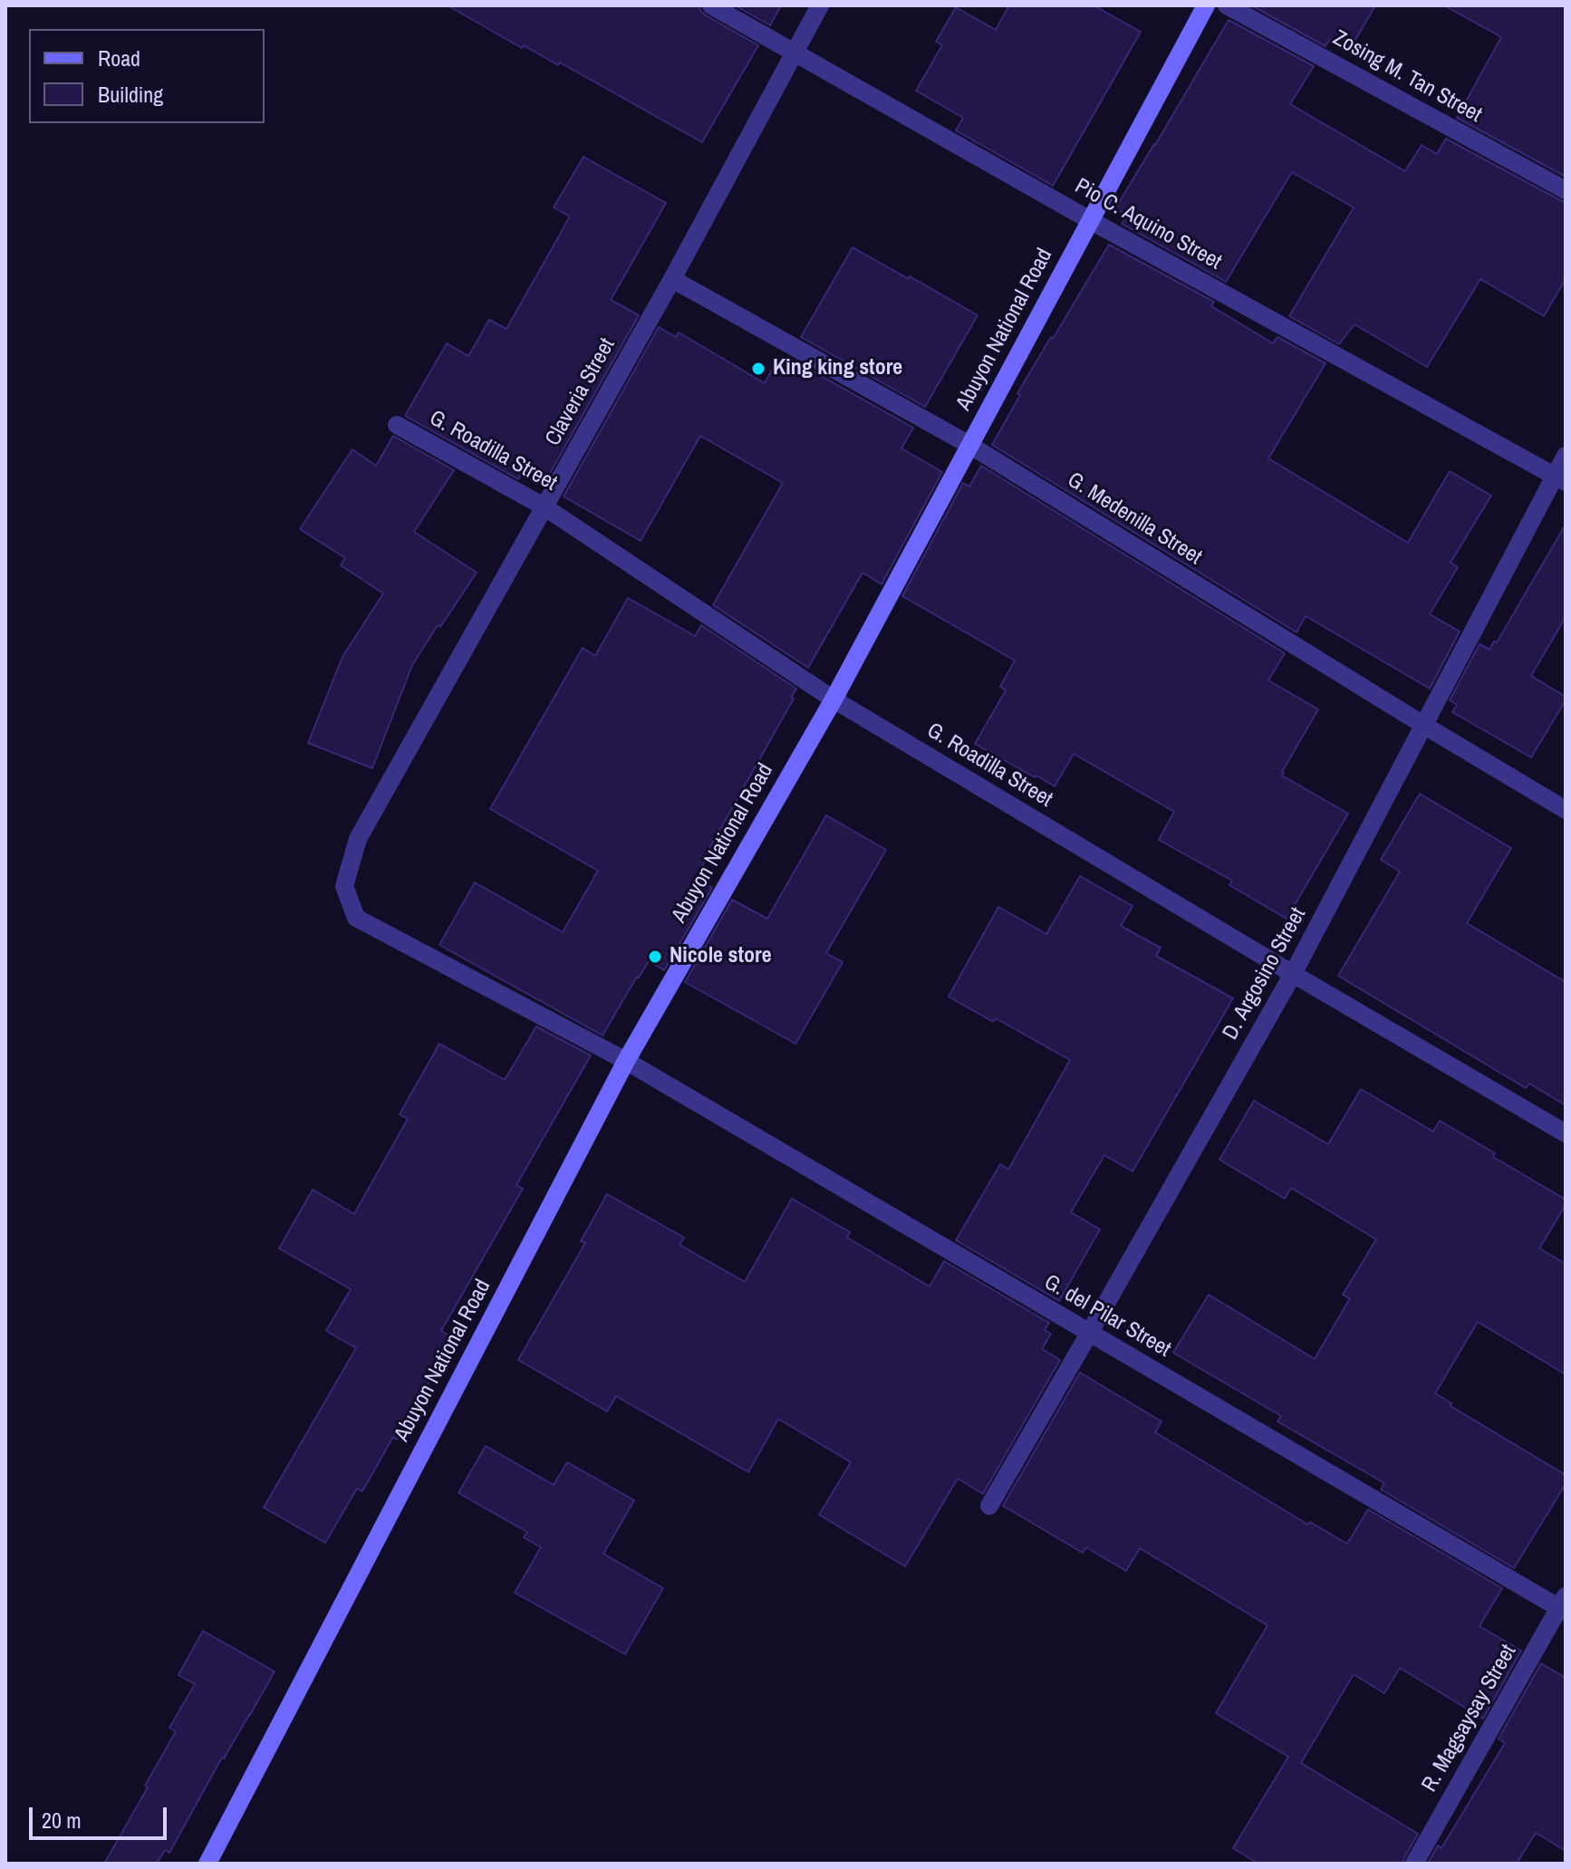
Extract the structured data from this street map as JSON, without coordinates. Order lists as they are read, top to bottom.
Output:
{
  "streets": {
    "street": [
      "Zosing M. Tan Street",
      "Pio C. Aquino Street",
      "Abuyon National Road",
      "Claveria Street",
      "G. Roadilla Street",
      "G. Medenilla Street",
      "D. Argosino Street",
      "G. del Pilar Street",
      "R. Magsaysay Street"
    ]
  },
  "crossings": [
    ["Pio C. Aquino Street", "Abuyon National Road"],
    ["Pio C. Aquino Street", "Claveria Street"],
    ["Pio C. Aquino Street", "D. Argosino Street"],
    ["Abuyon National Road", "G. Roadilla Street"],
    ["Abuyon National Road", "G. Medenilla Street"],
    ["Abuyon National Road", "G. del Pilar Street"],
    ["Claveria Street", "G. Roadilla Street"],
    ["Claveria Street", "G. Medenilla Street"],
    ["Claveria Street", "G. del Pilar Street"],
    ["G. Roadilla Street", "D. Argosino Street"],
    ["G. Medenilla Street", "D. Argosino Street"],
    ["D. Argosino Street", "G. del Pilar Street"],
    ["G. del Pilar Street", "R. Magsaysay Street"]
  ],
  "places": ["King king store", "Nicole store"],
  "legend": ["Road", "Building"],
  "scale_bar": "20 m"
}
